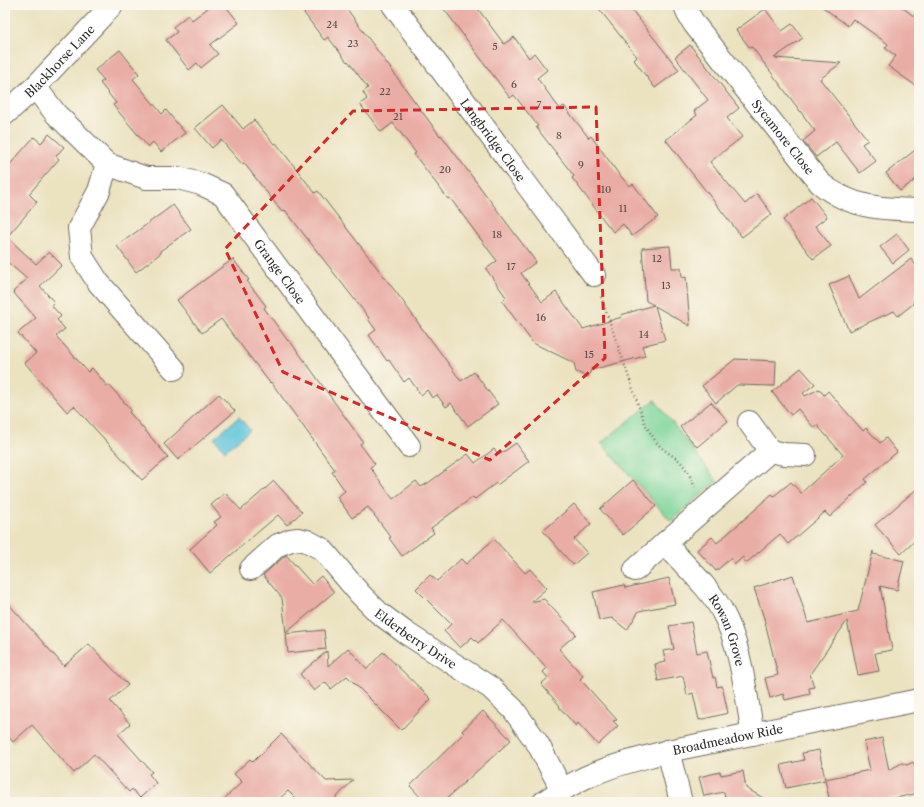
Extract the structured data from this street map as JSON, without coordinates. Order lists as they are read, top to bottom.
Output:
{
  "streets": {
    "street": [
      "Blackhorse Lane",
      "Sycamore Close",
      "Langbridge Close",
      "Grange Close",
      "Rowan Grove",
      "Elderberry Drive",
      "Broadmeadow Ride"
    ]
  },
  "crossings": [
    ["Blackhorse Lane", "Grange Close"],
    ["Rowan Grove", "Broadmeadow Ride"],
    ["Elderberry Drive", "Broadmeadow Ride"]
  ],
  "house_numbers": [
    "24",
    "23",
    "5",
    "6",
    "22",
    "7",
    "21",
    "8",
    "9",
    "20",
    "10",
    "11",
    "18",
    "12",
    "17",
    "13",
    "16",
    "14",
    "15"
  ]
}
